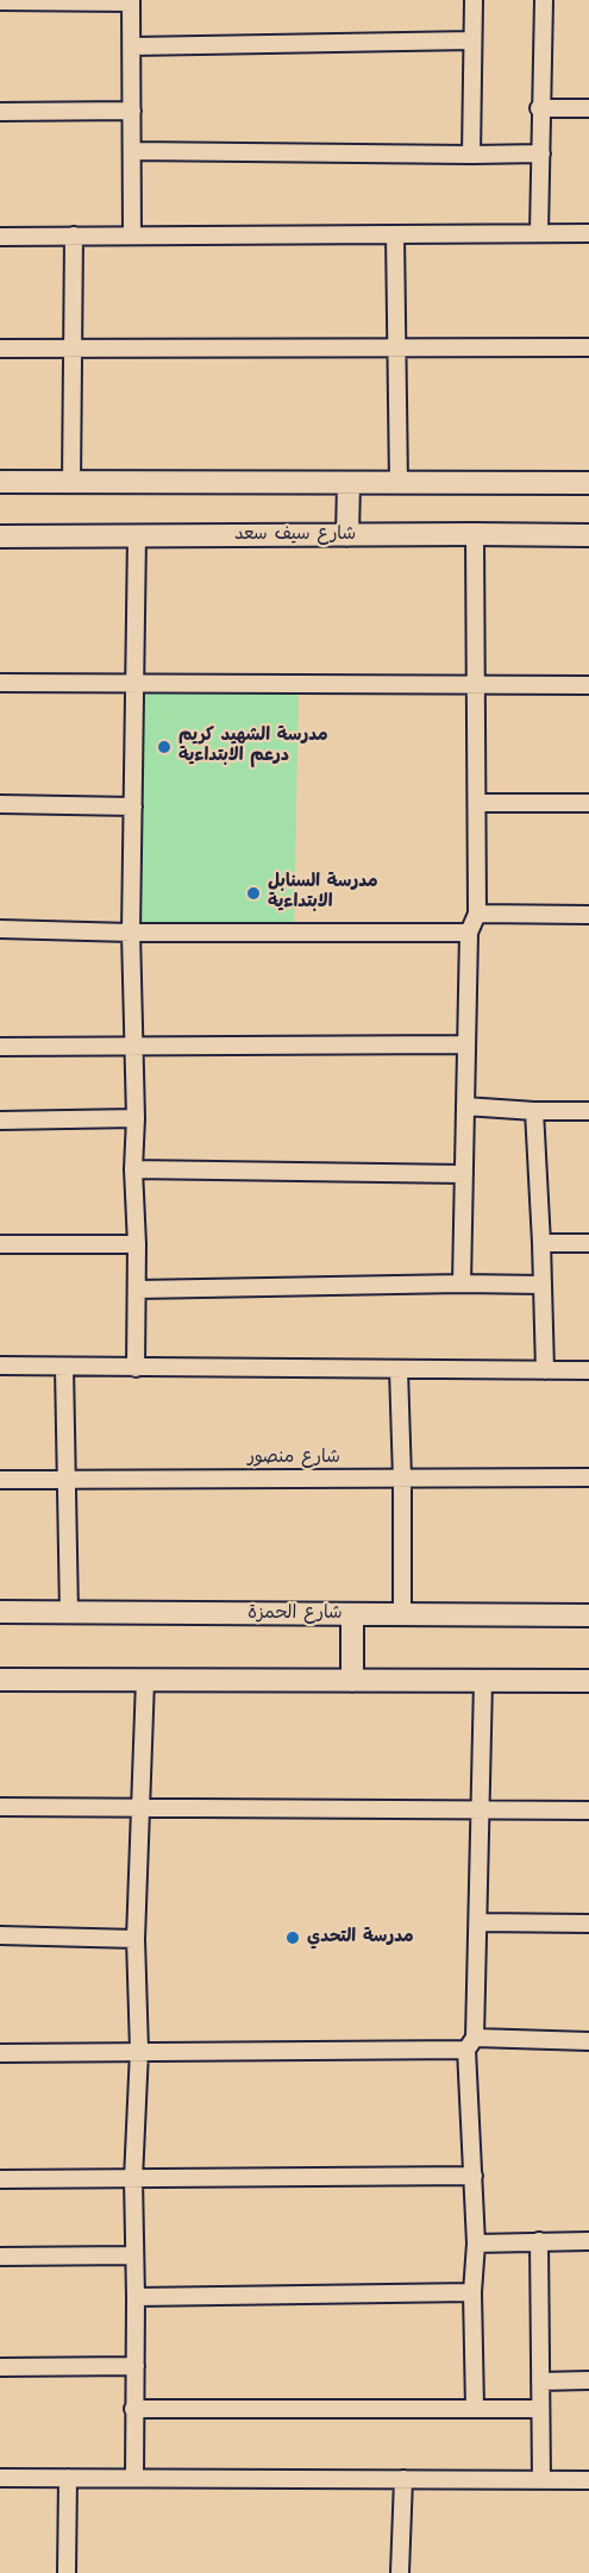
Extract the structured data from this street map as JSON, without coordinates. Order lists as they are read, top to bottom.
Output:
{
  "streets": {
    "street": ["شارع سيف سعد", "شارع منصور", "شارع الحمزة"]
  },
  "places": ["مدرسة الشهيد كريم درعم الابتداءية", "مدرسة السنابل الابتداءية", "مدرسة التحدي"]
}
